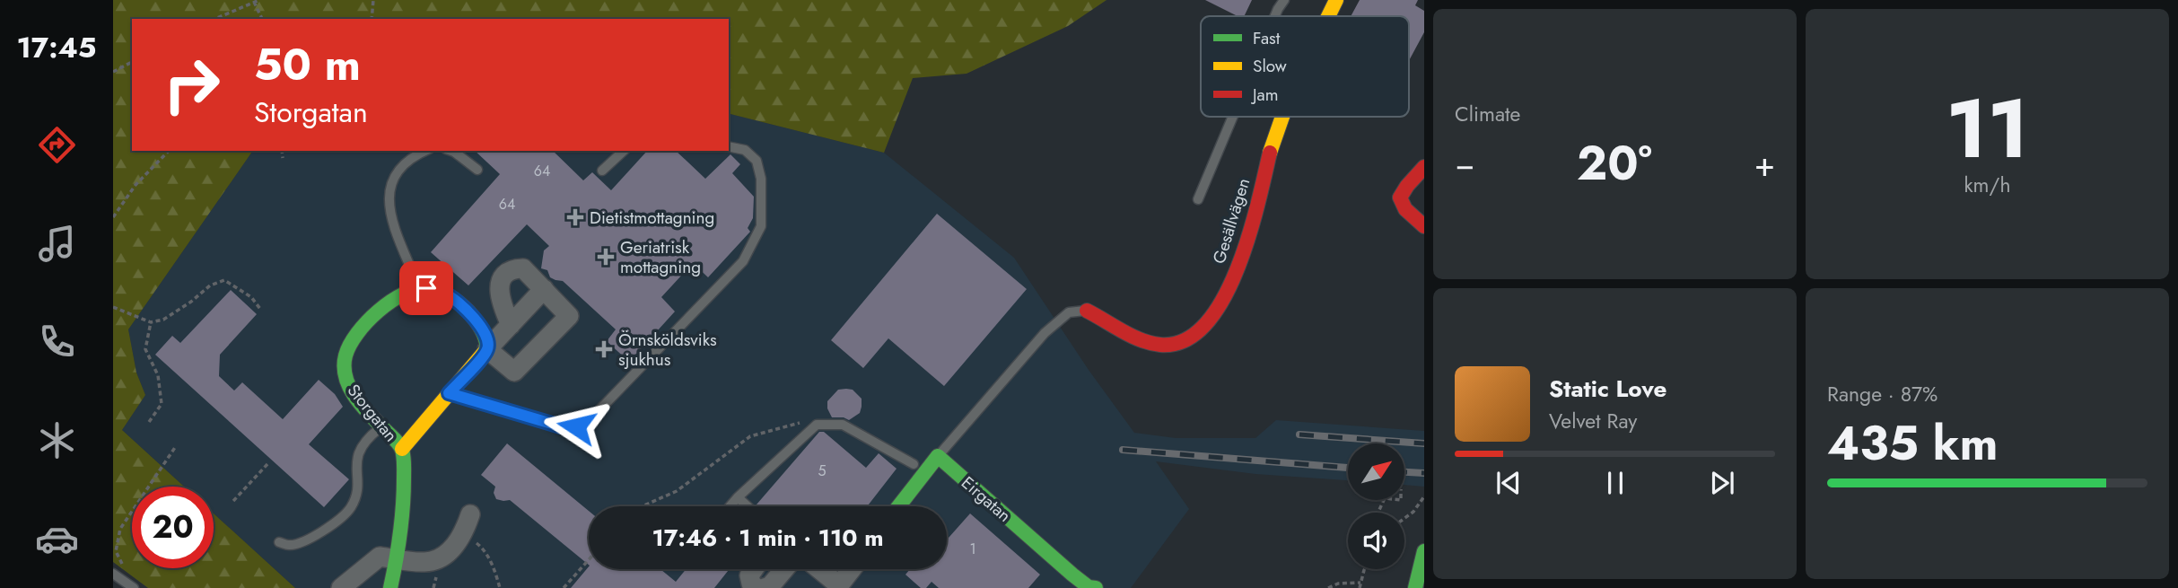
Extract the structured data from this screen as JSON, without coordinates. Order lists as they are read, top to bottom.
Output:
{
  "streets": {
    "street": ["Gesällvägen", "Storgatan", "Eirgatan"]
  },
  "places": {
    "health": ["Dietistmottagning", "Geriatrisk mottagning", "Örnsköldsviks sjukhus"]
  },
  "house_numbers": [
    "64",
    "64",
    "5",
    "1"
  ],
  "legend": ["Fast", "Slow", "Jam"],
  "north": "top right",
  "page": {
    "tabs": "17:45",
    "tile": [
      "Climate",
      ["11", "km/h"],
      ["Range · 87%", "435 km"]
    ],
    "turn": ["50 m", "Storgatan"],
    "heat": ["−", "20°", "+"],
    "song": ["Static Love", "Velvet Ray"],
    "limit": "20",
    "trip": "17:46 · 1 min · 110 m"
  }
}
